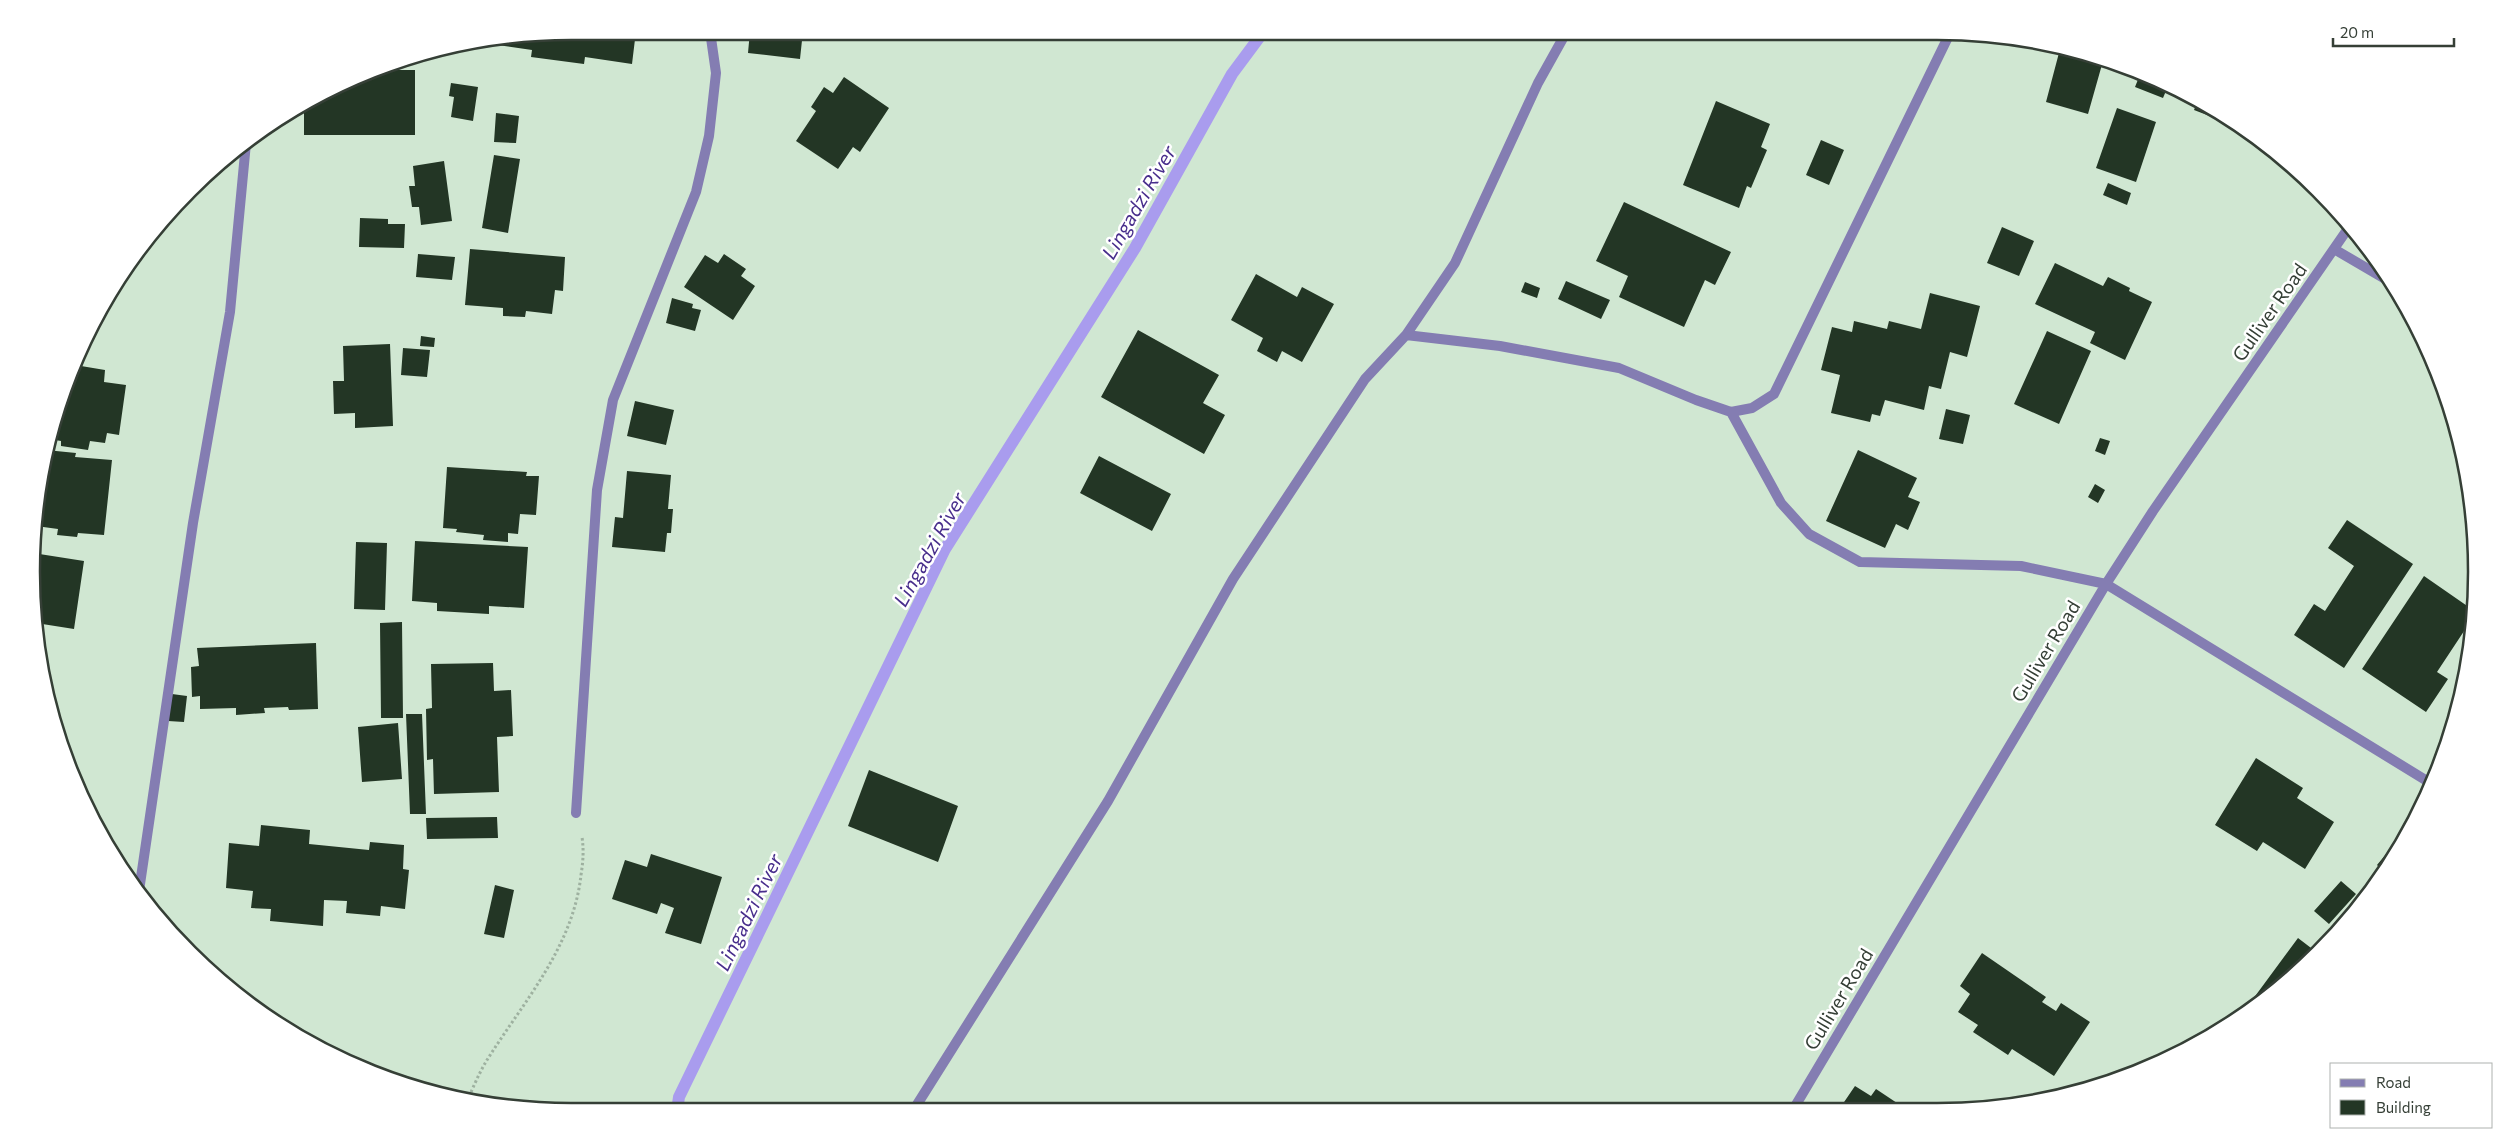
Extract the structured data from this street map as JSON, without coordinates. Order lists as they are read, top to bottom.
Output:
{
  "streets": {
    "street": ["Gulliver Road"]
  },
  "water": ["Lingadzi River"],
  "legend": ["Road", "Building"],
  "scale_bar": "20 m"
}
